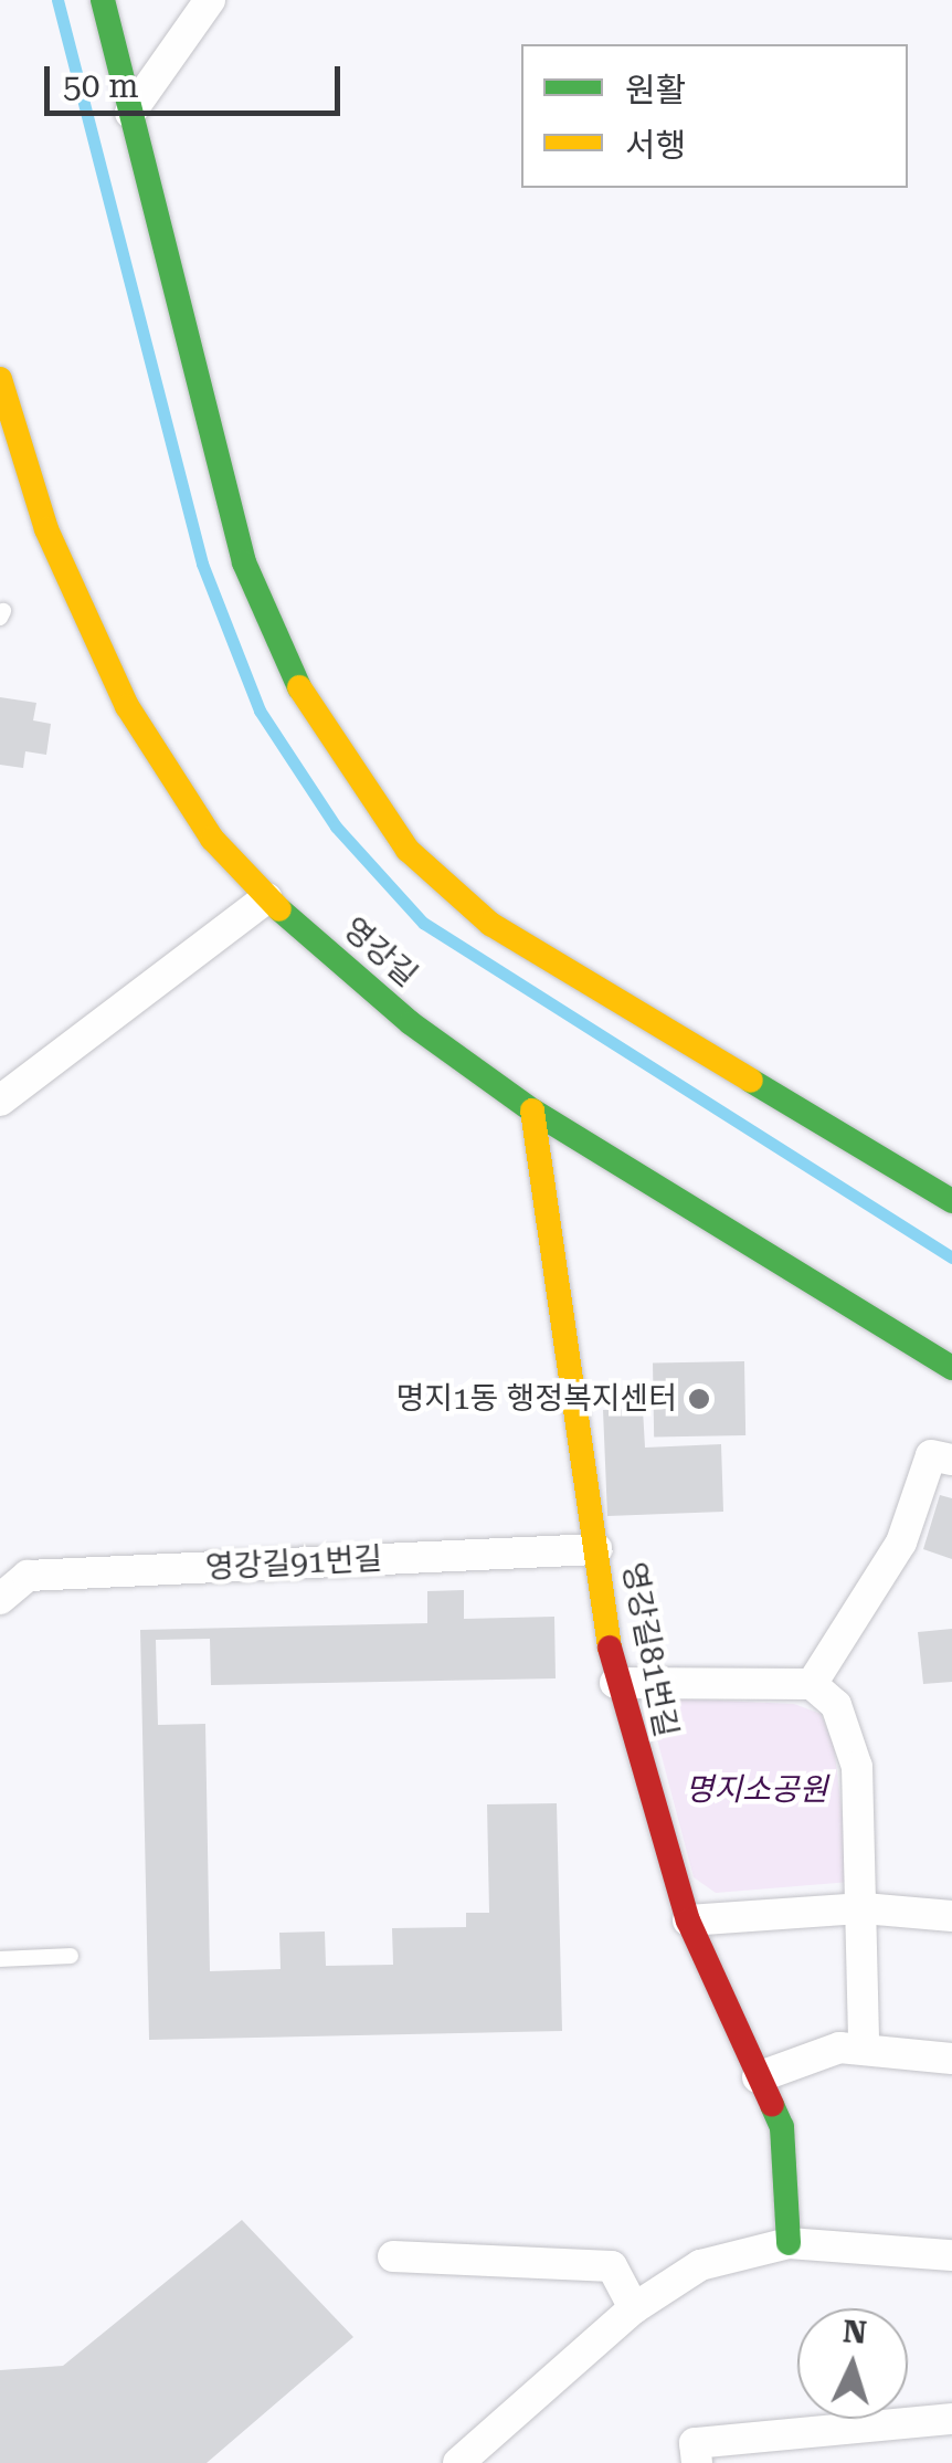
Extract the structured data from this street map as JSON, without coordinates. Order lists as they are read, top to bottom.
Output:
{
  "streets": {
    "street": ["영강길", "영강길91번길", "영강길81번길"]
  },
  "crossings": [
    ["영강길", "영강길81번길"],
    ["영강길91번길", "영강길81번길"]
  ],
  "parks": ["명지소공원"],
  "places": ["명지1동 행정복지센터"],
  "legend": ["원활", "서행"],
  "scale_bar": "50 m",
  "north": "top"
}
